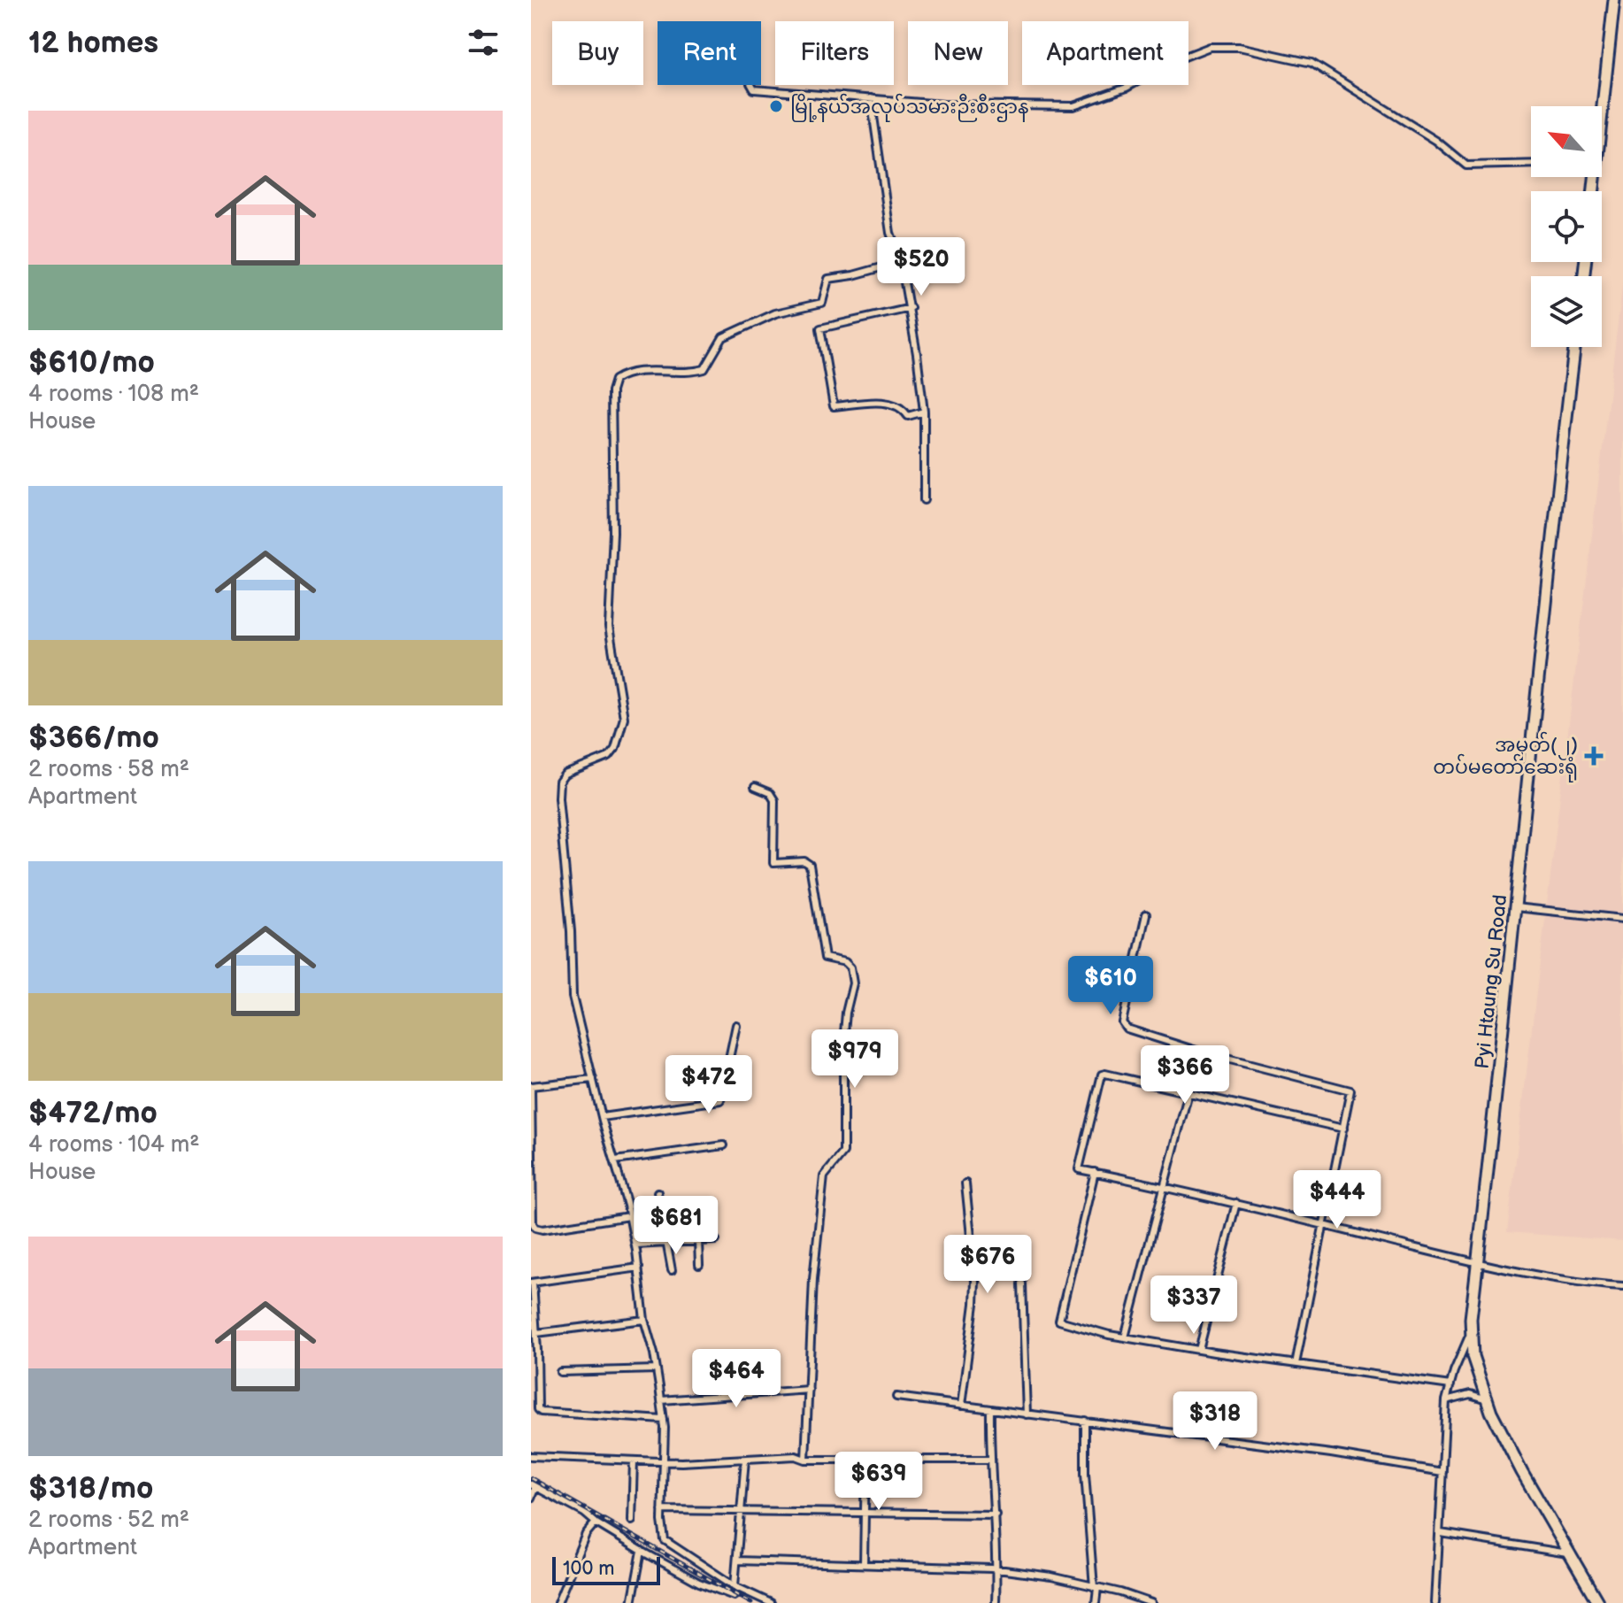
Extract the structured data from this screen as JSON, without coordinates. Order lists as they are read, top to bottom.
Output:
{
  "streets": {
    "highway": ["Pyi Htaung Su Road"]
  },
  "places": {
    "other": ["မြို့နယ်အလုပ်သမားဉီးစီးဌာန"],
    "health": ["အမှတ်(၂) တပ်မတော်ဆေးရုံ"]
  },
  "scale_bar": "100 m",
  "north": "top left",
  "page": {
    "heading": "12 homes",
    "chip": [
      "Buy",
      "Rent",
      "Filters",
      "New",
      "Apartment"
    ],
    "list": [
      {
        "name": "$610/mo",
        "note": "4 rooms · 108 m² · House"
      },
      {
        "name": "$366/mo",
        "note": "2 rooms · 58 m² · Apartment"
      },
      {
        "name": "$472/mo",
        "note": "4 rooms · 104 m² · House"
      },
      {
        "name": "$318/mo",
        "note": "2 rooms · 52 m² · Apartment"
      }
    ],
    "price": [
      "$520",
      "$610",
      "$979",
      "$366",
      "$472",
      "$444",
      "$681",
      "$676",
      "$337",
      "$464",
      "$318",
      "$639"
    ],
    "scale": "100 m"
  }
}
